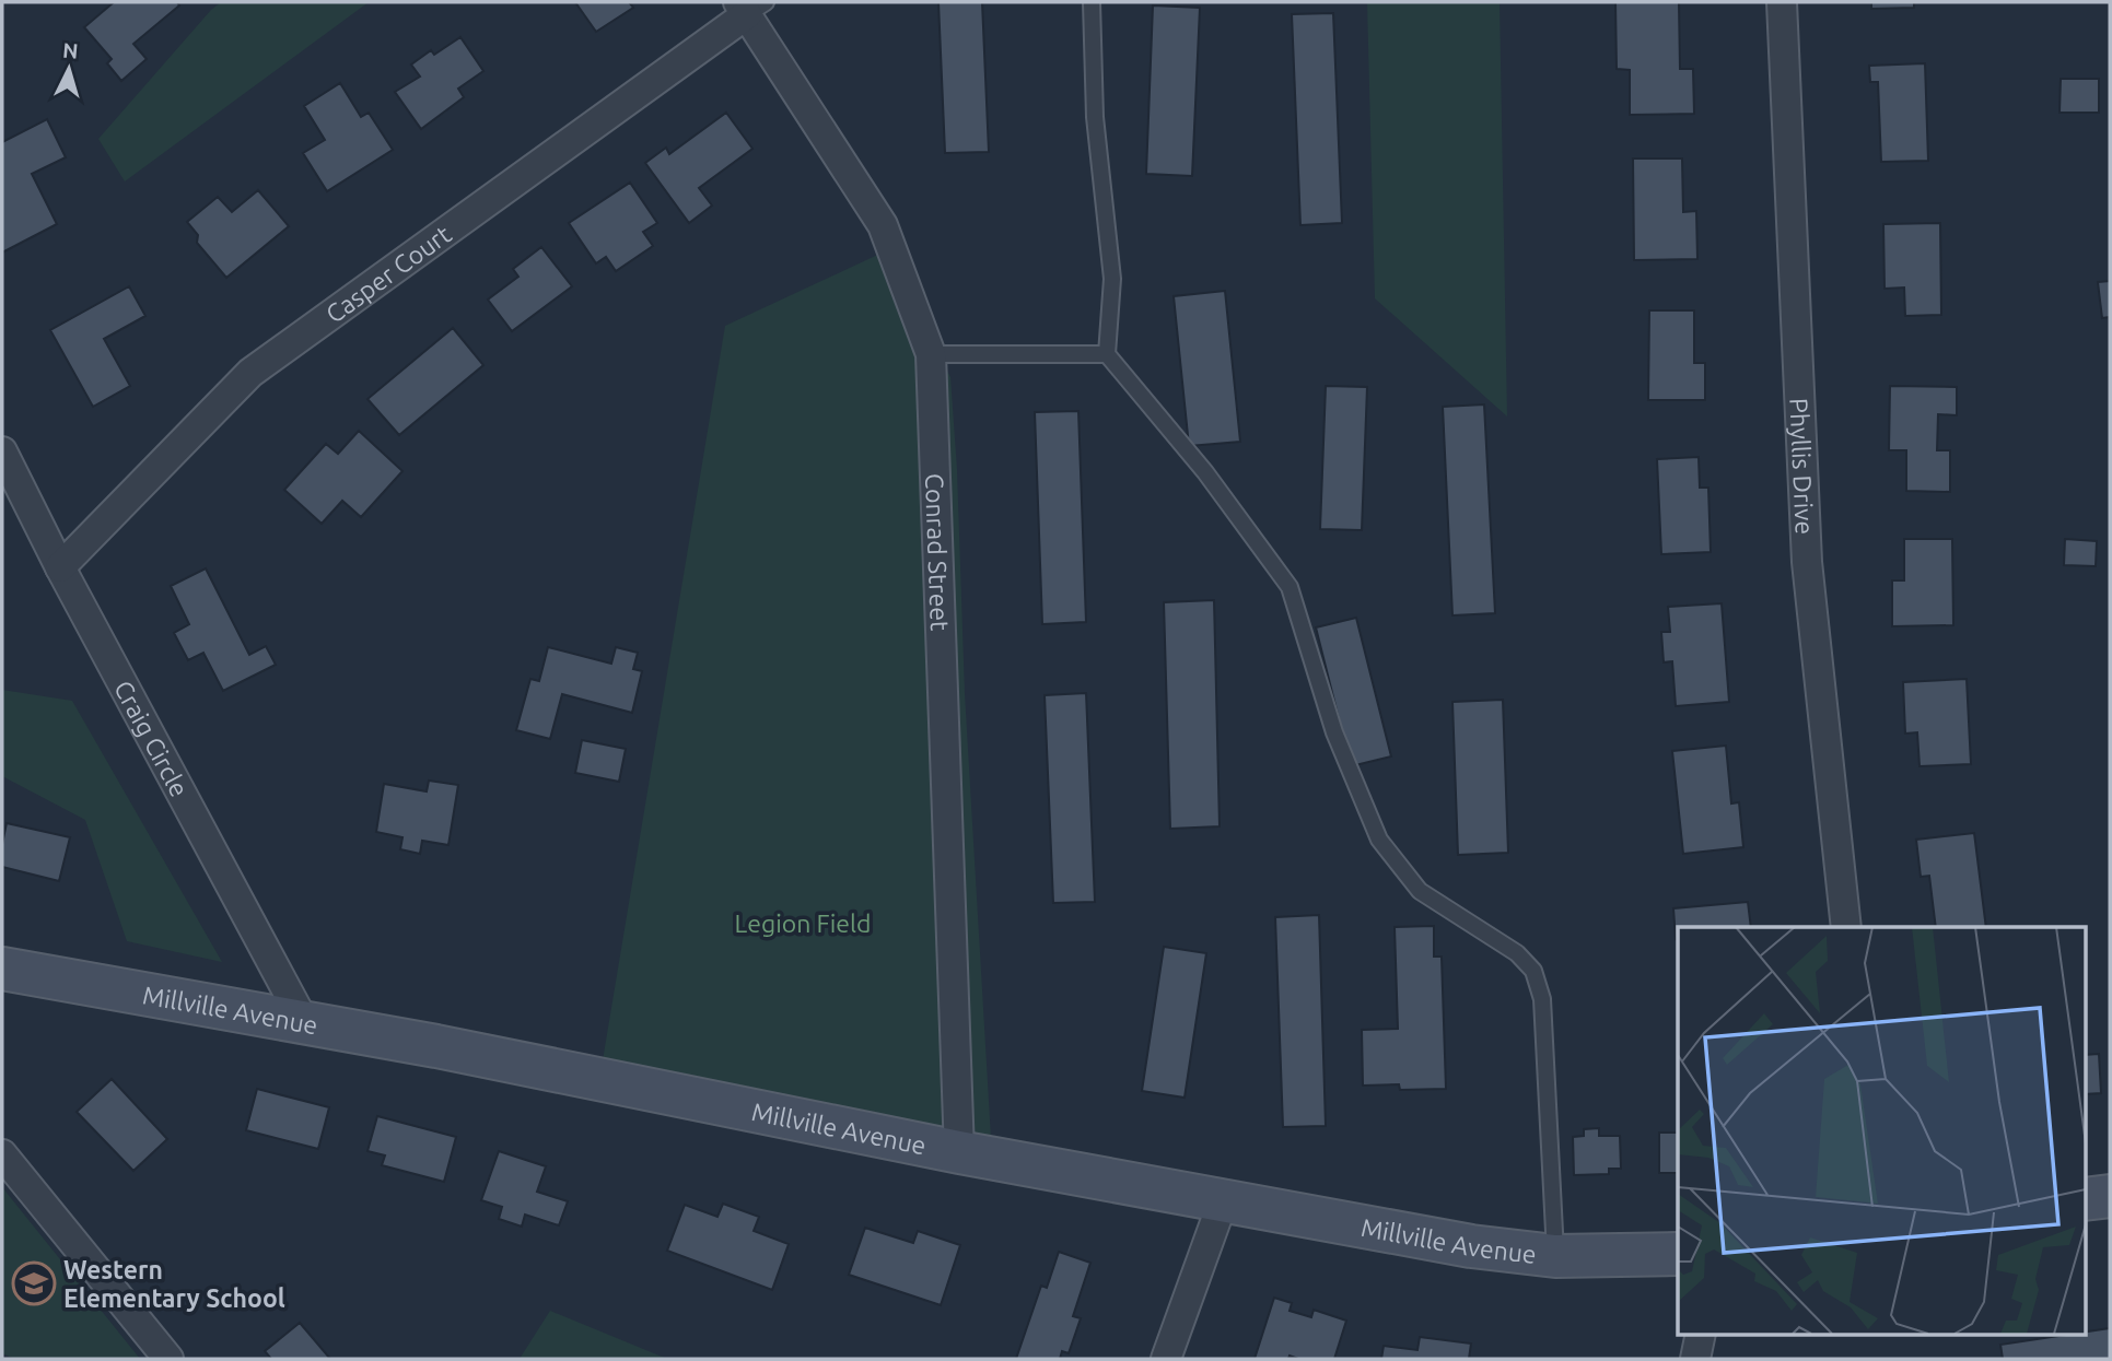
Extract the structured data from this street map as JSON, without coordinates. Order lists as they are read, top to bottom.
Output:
{
  "streets": {
    "street": [
      "Casper Court",
      "Phyllis Drive",
      "Conrad Street",
      "Craig Circle",
      "Millville Avenue"
    ]
  },
  "crossings": [
    ["Casper Court", "Conrad Street"],
    ["Casper Court", "Craig Circle"],
    ["Conrad Street", "Millville Avenue"],
    ["Craig Circle", "Millville Avenue"]
  ],
  "parks": ["Legion Field"],
  "places": {
    "school or university": ["Western Elementary School"]
  },
  "north": "top"
}
